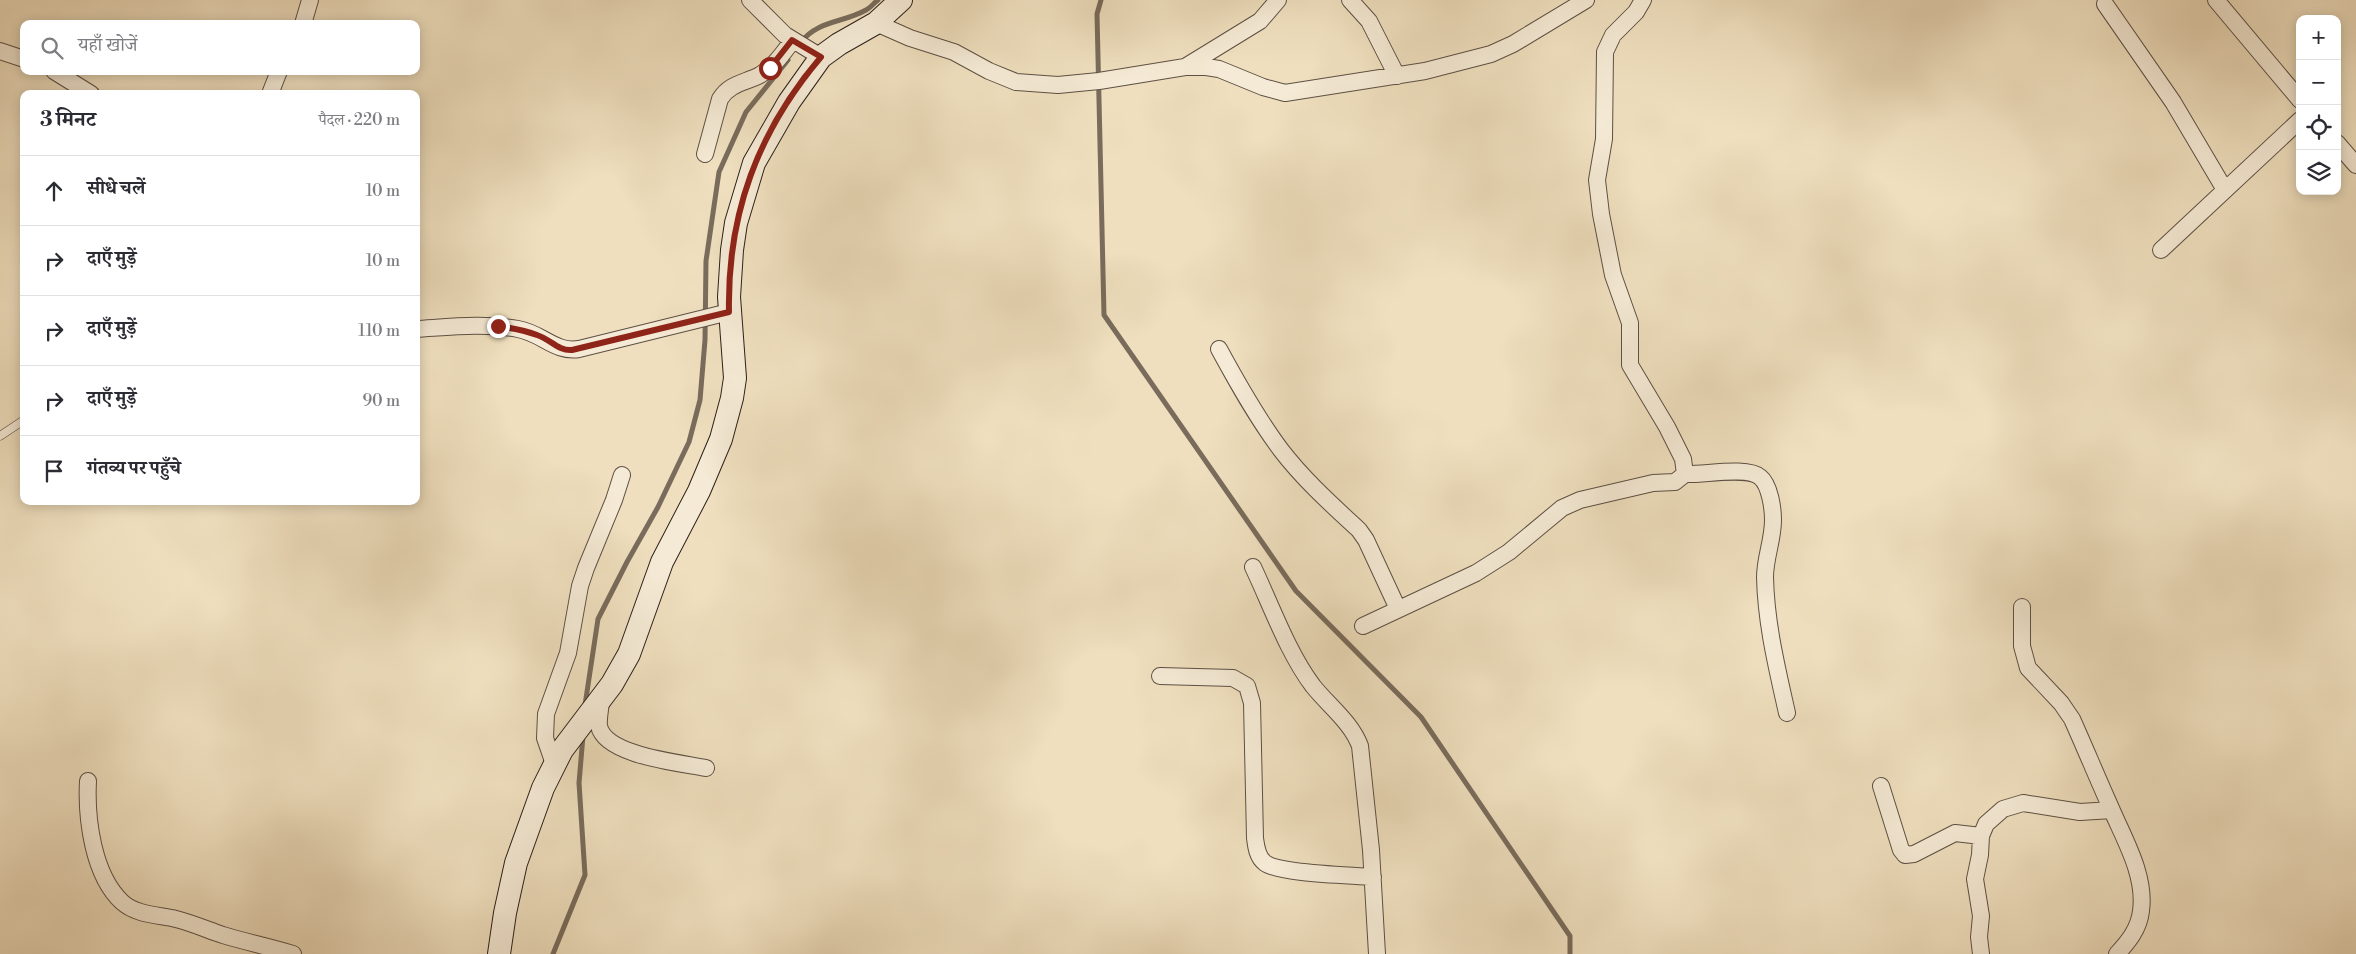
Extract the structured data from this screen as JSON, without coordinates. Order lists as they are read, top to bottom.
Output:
{
  "page": {
    "map_buttons": ["+", "−"],
    "search": "यहाँ खोजें",
    "heading": ["3 मिनट", "पैदल · 220 m"],
    "list": [
      ["सीधे चलें", "10 m"],
      ["दाएँ मुड़ें", "10 m"],
      ["दाएँ मुड़ें", "110 m"],
      ["दाएँ मुड़ें", "90 m"],
      "गंतव्य पर पहुँचे"
    ]
  }
}
